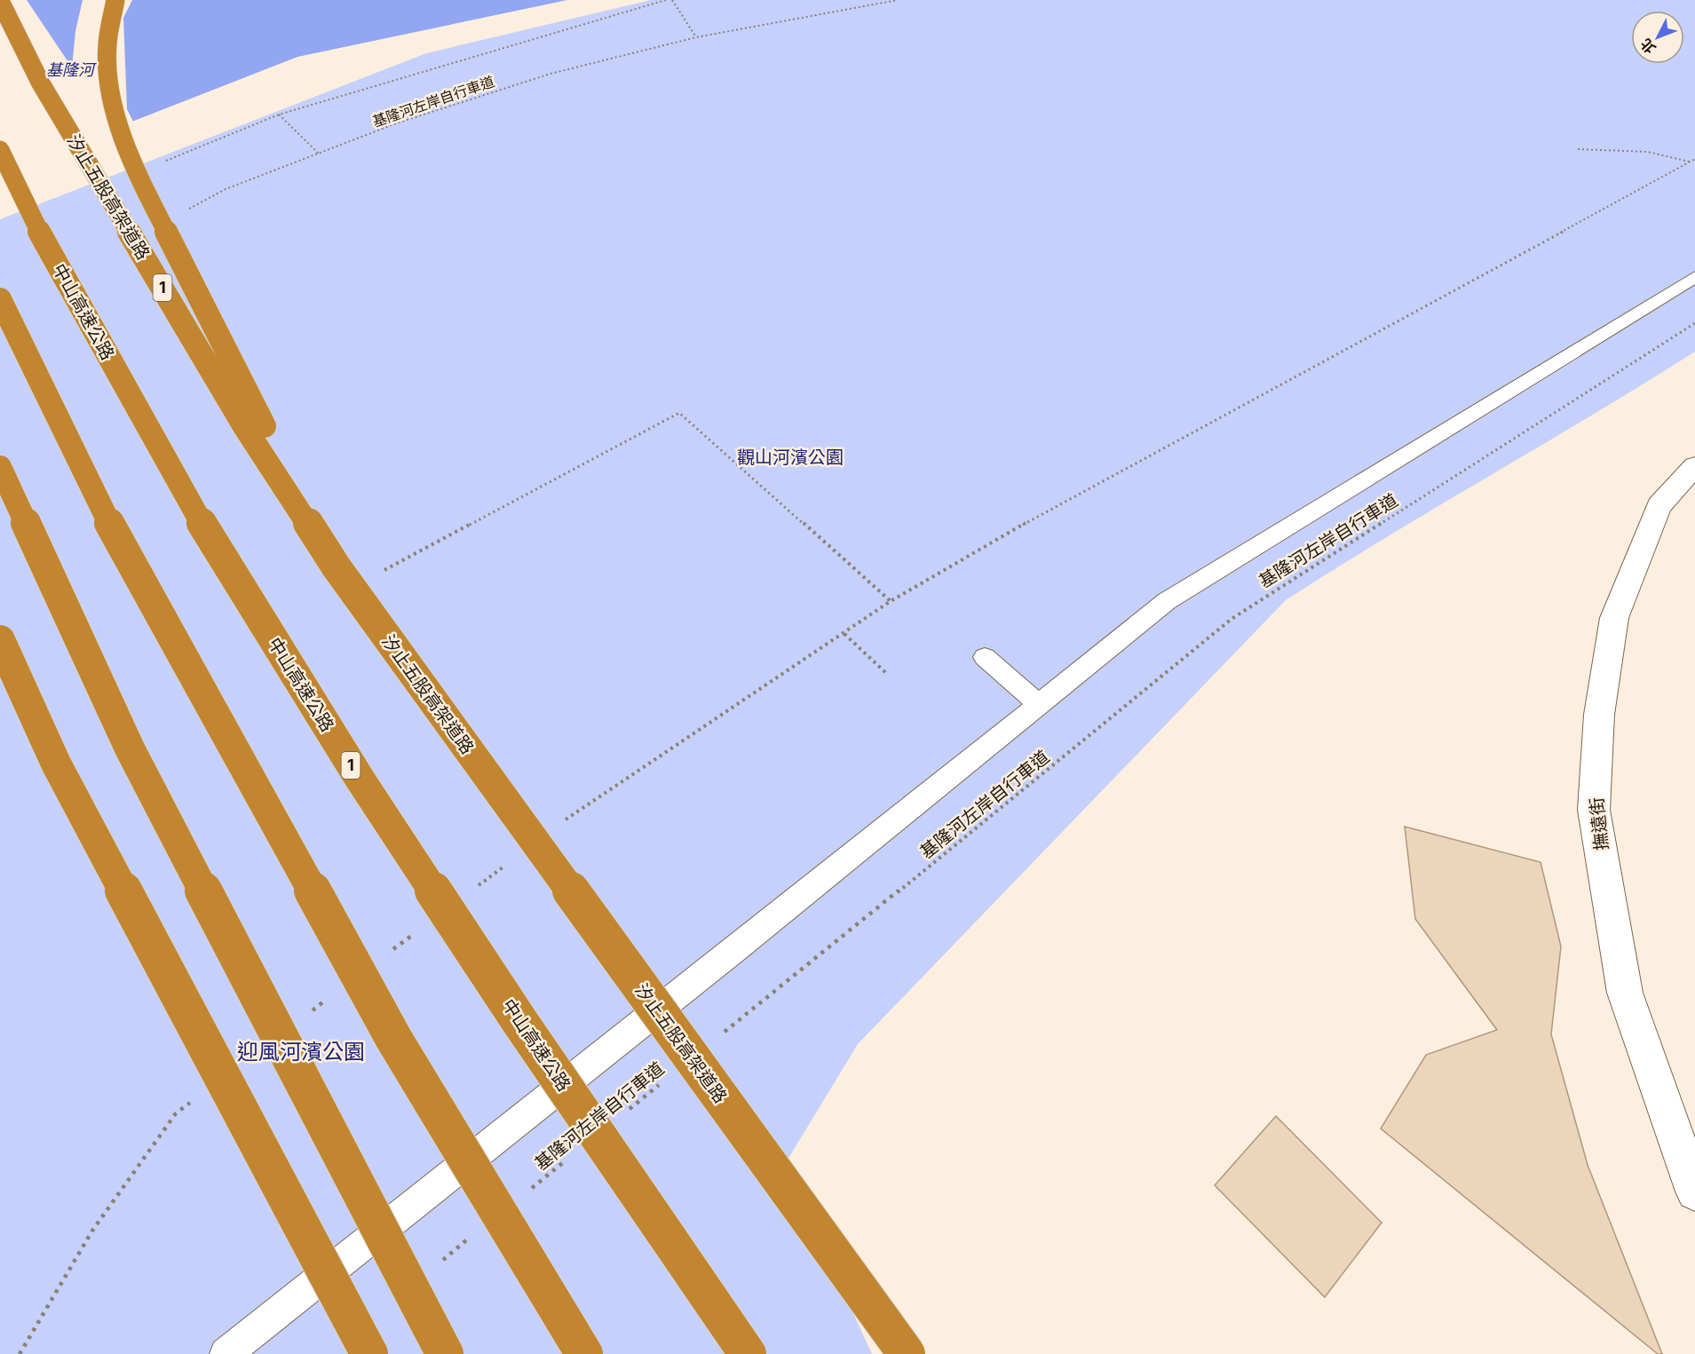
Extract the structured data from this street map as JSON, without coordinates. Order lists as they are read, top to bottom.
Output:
{
  "streets": {
    "highway": ["汐止五股高架道路", "1", "中山高速公路"],
    "main road": ["撫遠街"],
    "path": ["基隆河左岸自行車道"]
  },
  "water": ["基隆河"],
  "parks": ["觀山河濱公園", "迎風河濱公園"],
  "north": "bottom left"
}
